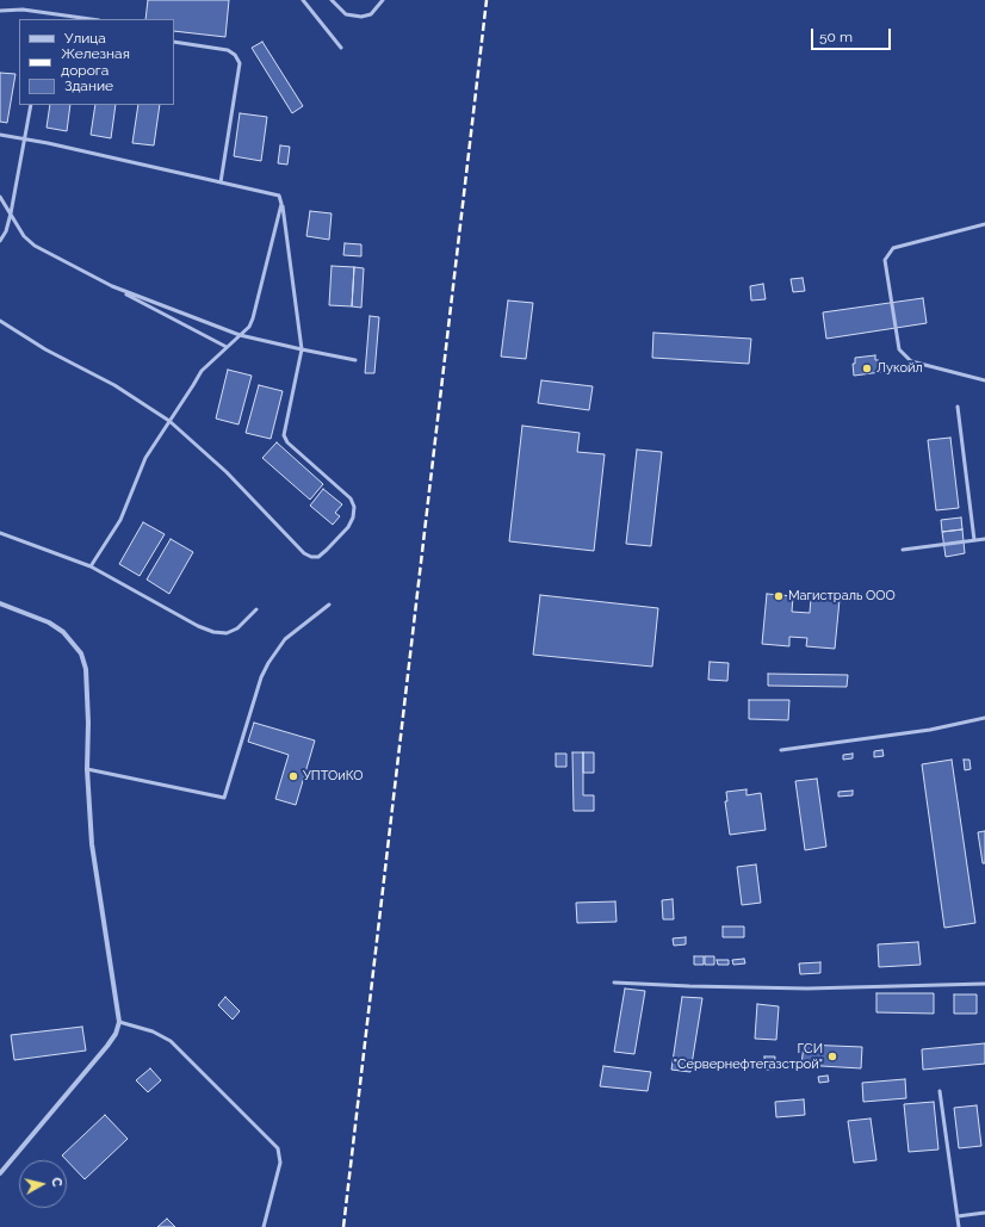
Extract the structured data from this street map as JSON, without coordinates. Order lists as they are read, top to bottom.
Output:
{
  "places": [
    "Лукойл",
    "Магистраль ООО",
    "УПТОиКО",
    "ГСИ \"Сервернефтегазстрой\""
  ],
  "legend": ["Улица", "Железная дорога", "Здание"],
  "scale_bar": "50 m",
  "north": "right"
}
